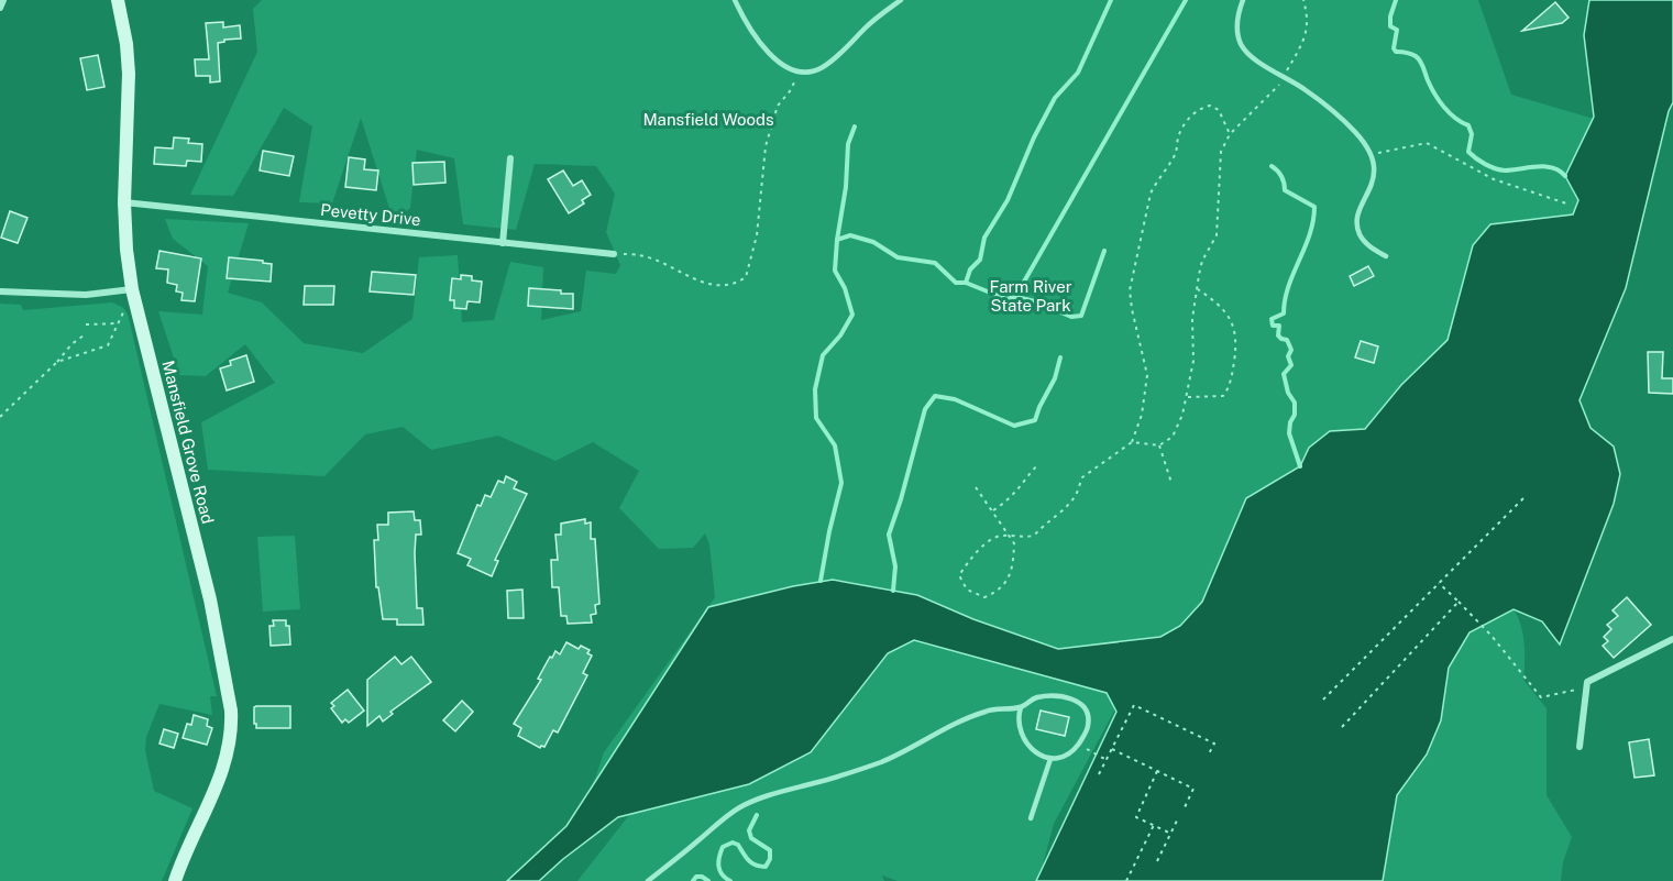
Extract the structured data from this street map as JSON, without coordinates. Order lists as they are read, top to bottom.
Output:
{
  "streets": {
    "street": ["Pevetty Drive", "Mansfield Grove Road"]
  },
  "crossings": [
    ["Pevetty Drive", "Mansfield Grove Road"]
  ],
  "parks": ["Mansfield Woods", "Farm River State Park"]
}
